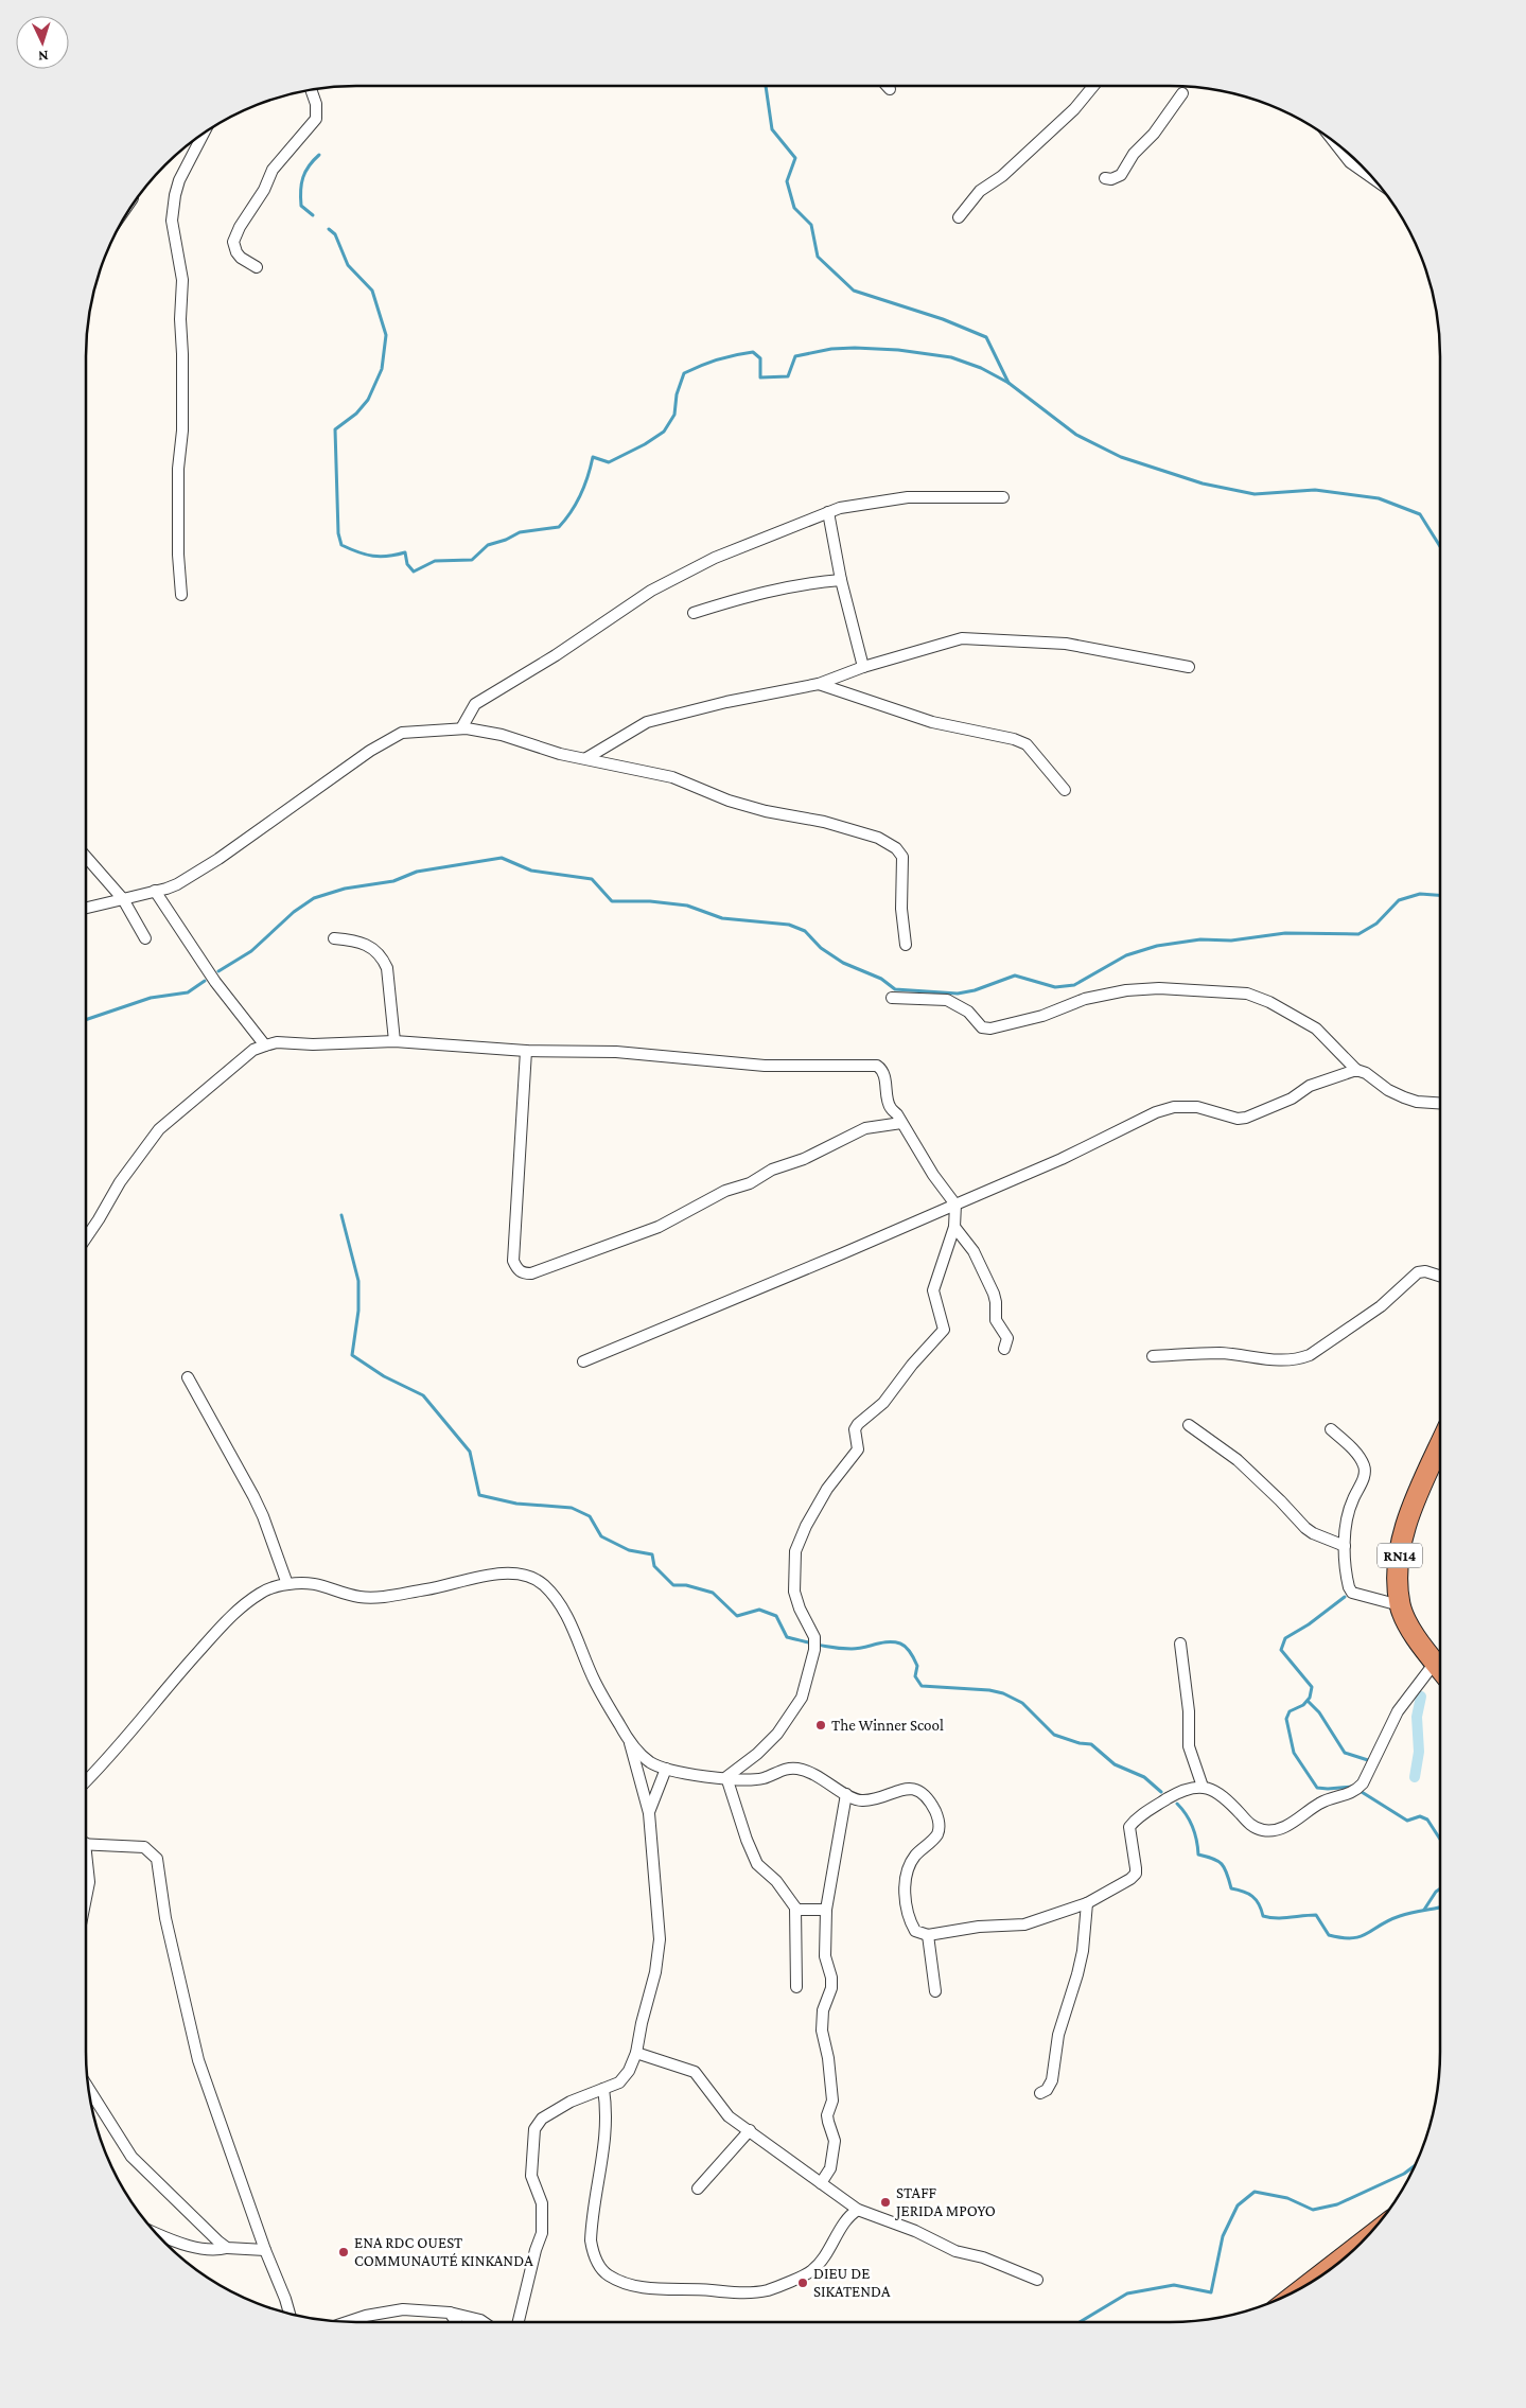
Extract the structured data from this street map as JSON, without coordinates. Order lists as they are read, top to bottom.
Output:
{
  "streets": {
    "highway": ["RN14"]
  },
  "places": [
    "The Winner Scool",
    "STAFF JERIDA MPOYO",
    "ENA RDC OUEST COMMUNAUTÉ KINKANDA",
    "DIEU DE SIKATENDA"
  ],
  "north": "bottom"
}
